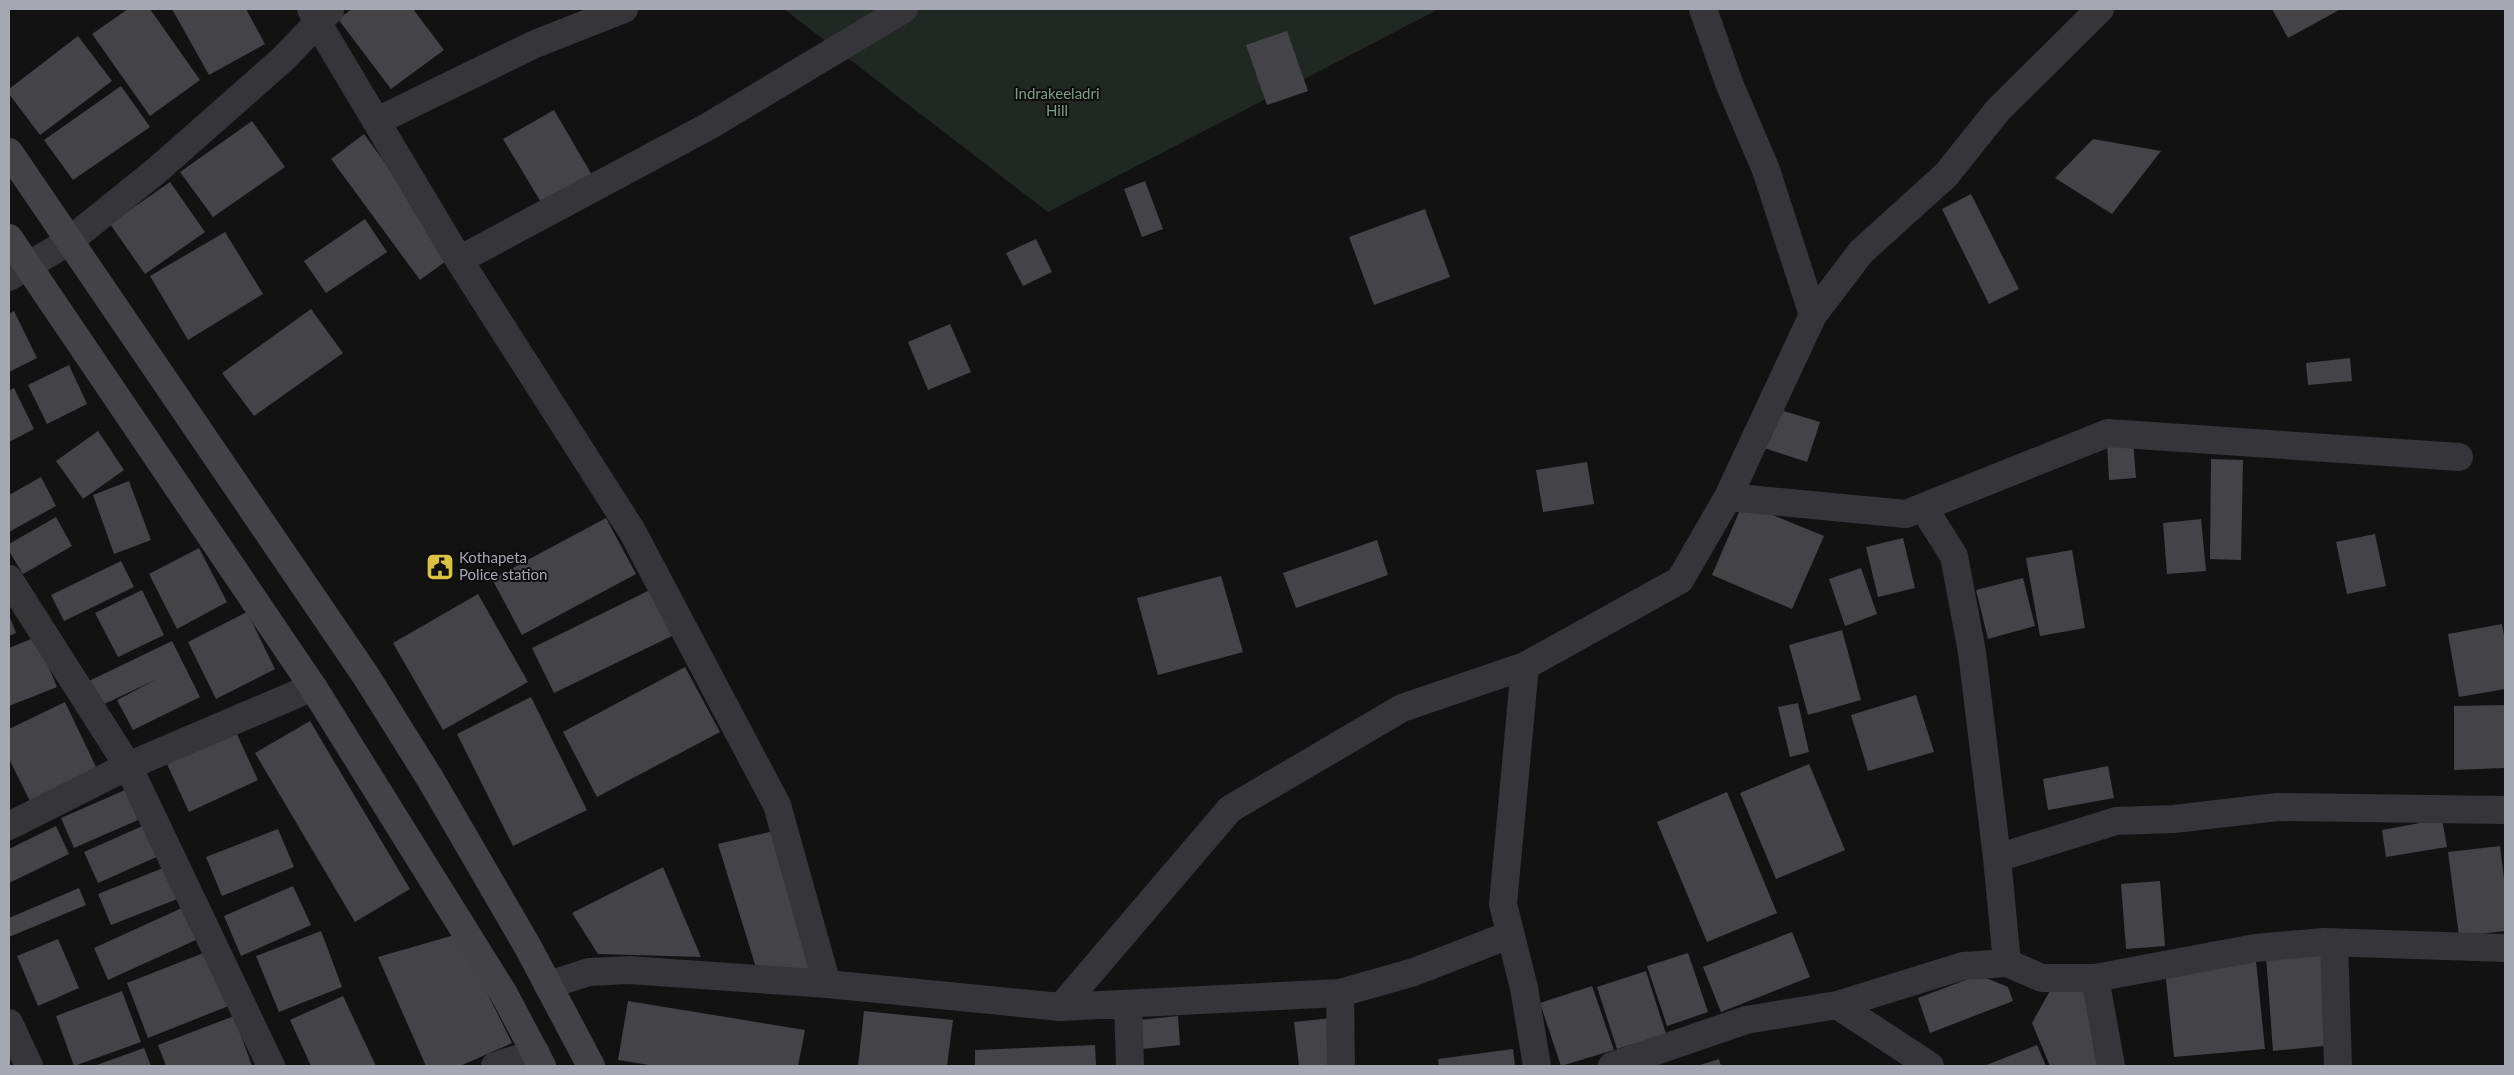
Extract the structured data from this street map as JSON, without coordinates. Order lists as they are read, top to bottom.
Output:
{
  "parks": ["Indrakeeladri Hill"],
  "places": {
    "public building": ["Kothapeta Police station"]
  }
}
